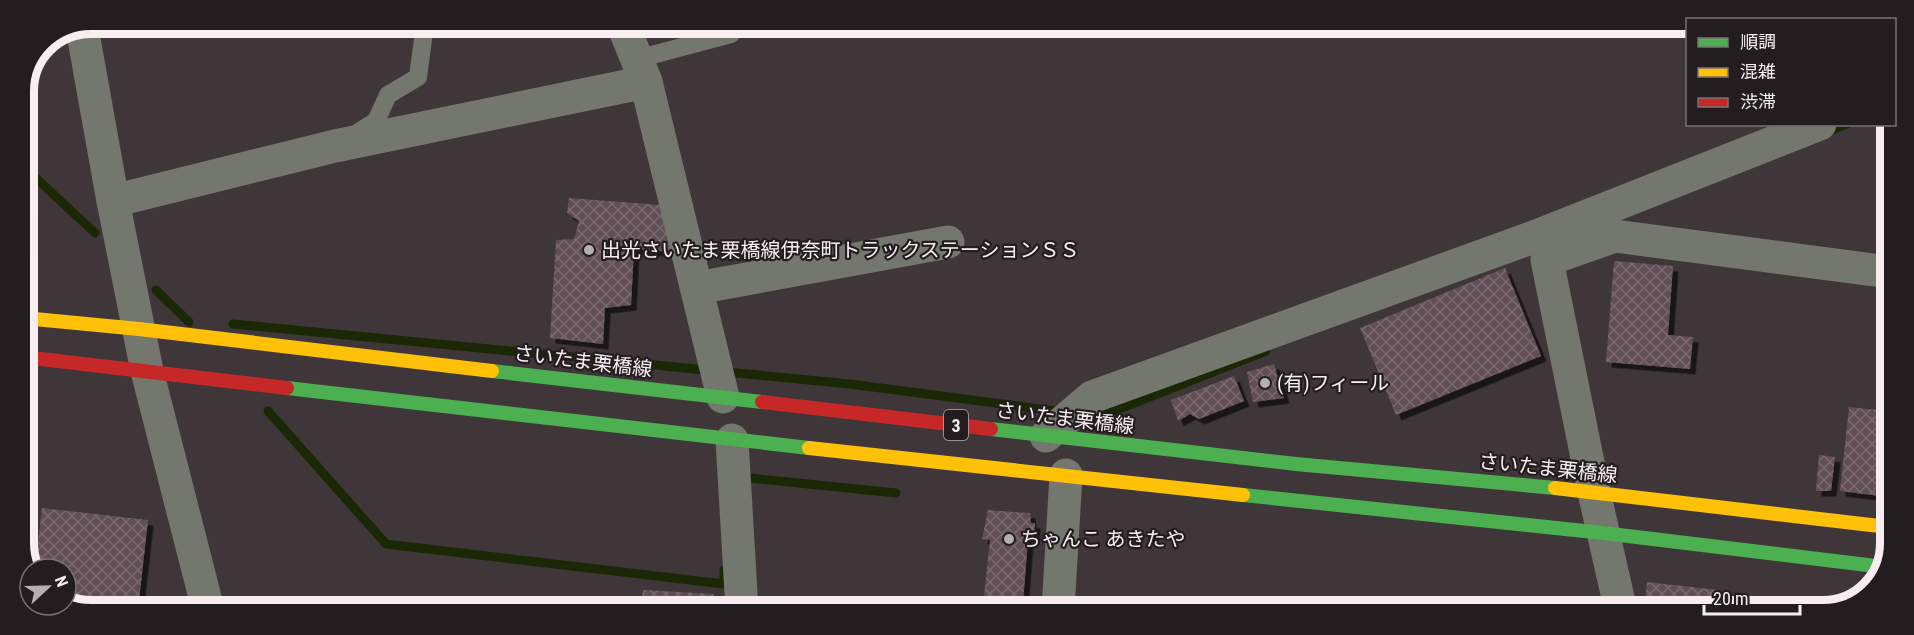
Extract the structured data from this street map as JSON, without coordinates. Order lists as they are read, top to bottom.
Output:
{
  "streets": {
    "main road": ["さいたま栗橋線", "3"]
  },
  "places": ["出光さいたま栗橋線伊奈町トラックステーションＳＳ", "(有)フィール", "ちゃんこ あきたや"],
  "legend": ["順調", "混雑", "渋滞"],
  "scale_bar": "20 m",
  "north": "right"
}
